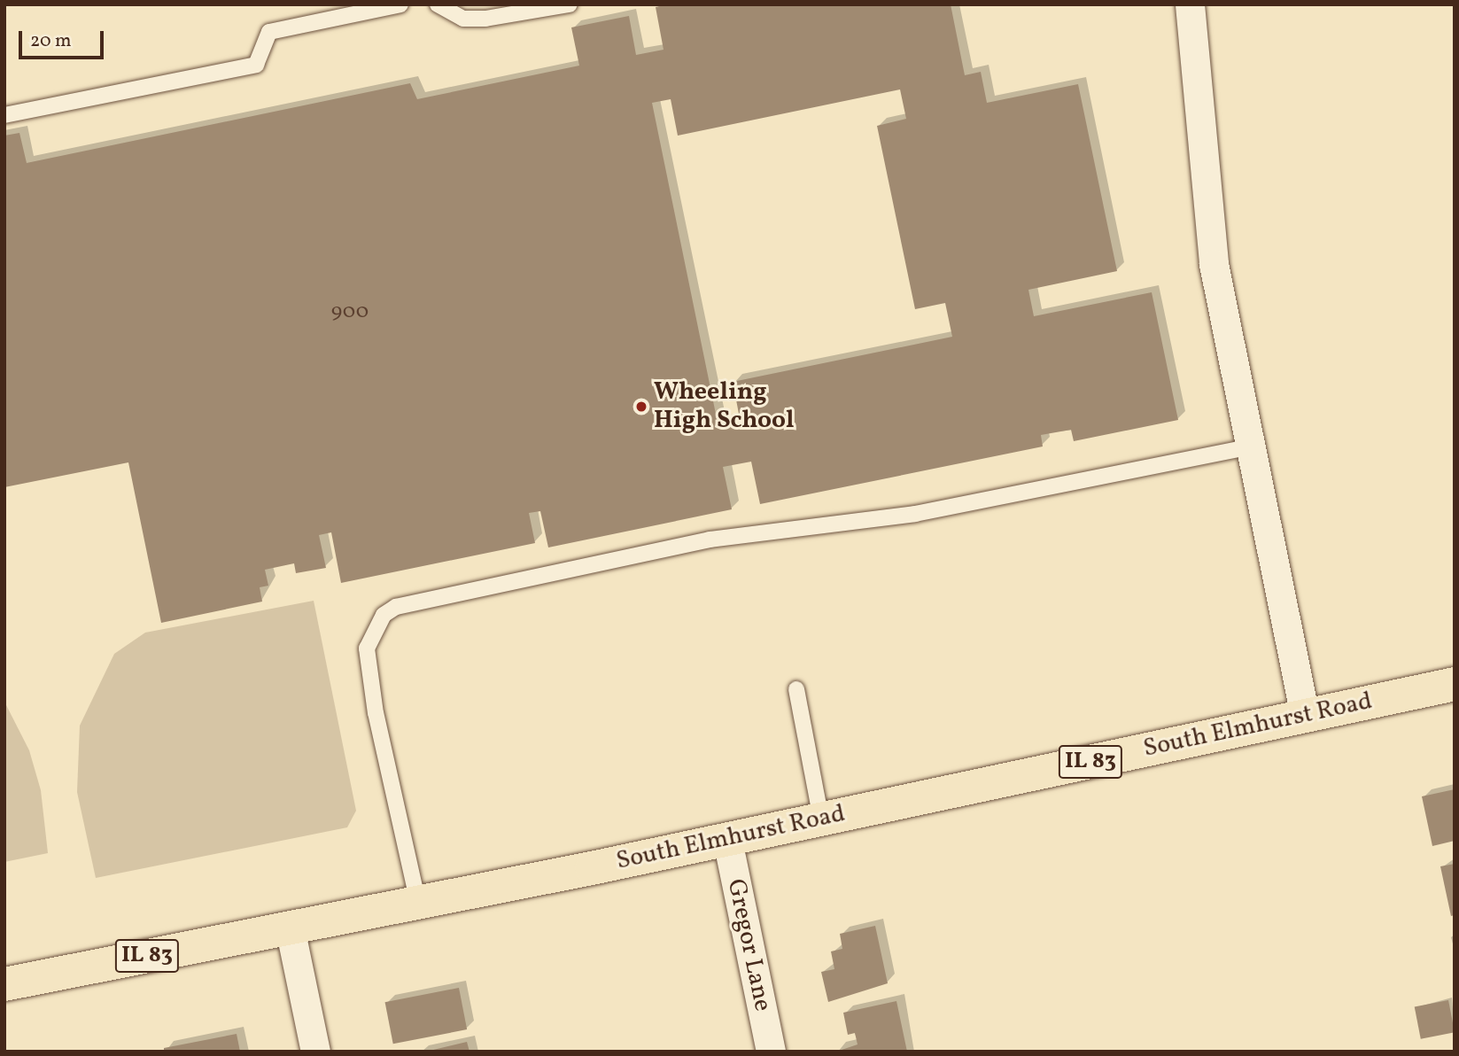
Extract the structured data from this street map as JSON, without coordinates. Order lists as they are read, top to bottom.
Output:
{
  "streets": {
    "main road": ["South Elmhurst Road", "IL 83"],
    "street": ["Gregor Lane"]
  },
  "crossings": [
    ["South Elmhurst Road", "Gregor Lane"]
  ],
  "places": ["Wheeling High School"],
  "house_numbers": ["900"],
  "scale_bar": "20 m"
}
